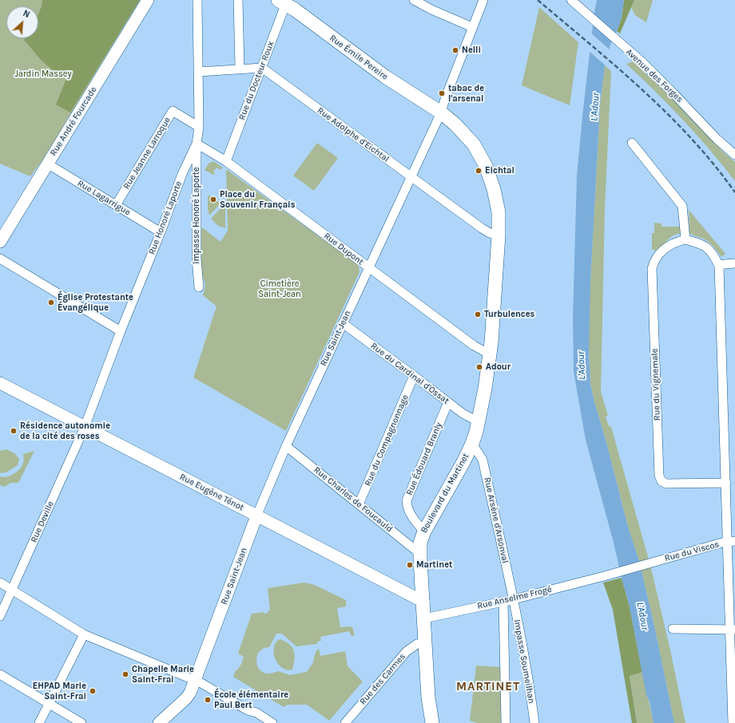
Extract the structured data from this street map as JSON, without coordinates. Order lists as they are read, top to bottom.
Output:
{
  "streets": {
    "main road": ["Rue Émile Pereire", "Boulevard du Martinet"],
    "street": [
      "Avenue des Forges",
      "Rue du Docteur Roux",
      "Rue André Fourcade",
      "Rue Adolphe d'Eichtal",
      "Rue Jeanne Larroque",
      "Rue Lagarrigue",
      "Impasse Honoré Laporte",
      "Rue Honoré Laporte",
      "Rue Dupont",
      "Rue Saint-Jean",
      "Rue du Cardinal d'Ossat",
      "Rue du Vignemale",
      "Rue du Compagnonnage",
      "Rue Édouard Branly",
      "Rue Eugène Ténot",
      "Rue Charles de Foucauld",
      "Rue Arsène d'Arsonval",
      "Rue Deville",
      "Rue du Viscos",
      "Rue Anselme Frogé",
      "Impasse Soumeilhan",
      "Rue des Carmes"
    ]
  },
  "crossings": [
    ["Rue Émile Pereire", "Rue du Docteur Roux"],
    ["Rue Émile Pereire", "Rue Saint-Jean"],
    ["Rue Émile Pereire", "Boulevard du Martinet"],
    ["Rue du Docteur Roux", "Rue Adolphe d'Eichtal"],
    ["Rue du Docteur Roux", "Rue Dupont"],
    ["Rue André Fourcade", "Rue Lagarrigue"],
    ["Rue Adolphe d'Eichtal", "Rue Saint-Jean"],
    ["Rue Adolphe d'Eichtal", "Boulevard du Martinet"],
    ["Rue Jeanne Larroque", "Rue Lagarrigue"],
    ["Rue Jeanne Larroque", "Rue Honoré Laporte"],
    ["Rue Lagarrigue", "Rue Honoré Laporte"],
    ["Impasse Honoré Laporte", "Rue Honoré Laporte"],
    ["Impasse Honoré Laporte", "Rue Dupont"],
    ["Rue Honoré Laporte", "Rue Dupont"],
    ["Rue Honoré Laporte", "Rue Eugène Ténot"],
    ["Rue Honoré Laporte", "Rue Deville"],
    ["Rue Dupont", "Rue Saint-Jean"],
    ["Rue Dupont", "Boulevard du Martinet"],
    ["Rue Saint-Jean", "Rue du Cardinal d'Ossat"],
    ["Rue Saint-Jean", "Rue Eugène Ténot"],
    ["Rue Saint-Jean", "Boulevard du Martinet"],
    ["Rue Saint-Jean", "Rue Charles de Foucauld"],
    ["Rue du Cardinal d'Ossat", "Rue du Compagnonnage"],
    ["Rue du Cardinal d'Ossat", "Rue Édouard Branly"],
    ["Rue du Cardinal d'Ossat", "Boulevard du Martinet"],
    ["Rue du Compagnonnage", "Rue Charles de Foucauld"],
    ["Rue Édouard Branly", "Boulevard du Martinet"],
    ["Rue Eugène Ténot", "Boulevard du Martinet"],
    ["Rue Eugène Ténot", "Rue Deville"],
    ["Boulevard du Martinet", "Rue Charles de Foucauld"],
    ["Boulevard du Martinet", "Rue Arsène d'Arsonval"],
    ["Boulevard du Martinet", "Rue Anselme Frogé"],
    ["Boulevard du Martinet", "Rue des Carmes"],
    ["Rue Arsène d'Arsonval", "Rue Anselme Frogé"],
    ["Rue Arsène d'Arsonval", "Impasse Soumeilhan"],
    ["Rue du Viscos", "Rue Anselme Frogé"],
    ["Rue Anselme Frogé", "Impasse Soumeilhan"]
  ],
  "districts": ["MARTINET"],
  "water": ["L'Adour"],
  "parks": ["Jardin Massey", "Cimetière Saint-Jean"],
  "places": [
    "Nelli",
    "tabac de l'arsenal",
    "Eichtal",
    "Place du Souvenir Français",
    "Église Protestante Évangélique",
    "Turbulences",
    "Adour",
    "Résidence autonomie de la cité des roses",
    "Martinet",
    "Chapelle Marie Saint-Frai",
    "EHPAD Marie Saint-Frai",
    "École élémentaire Paul Bert"
  ],
  "north": "top right"
}
